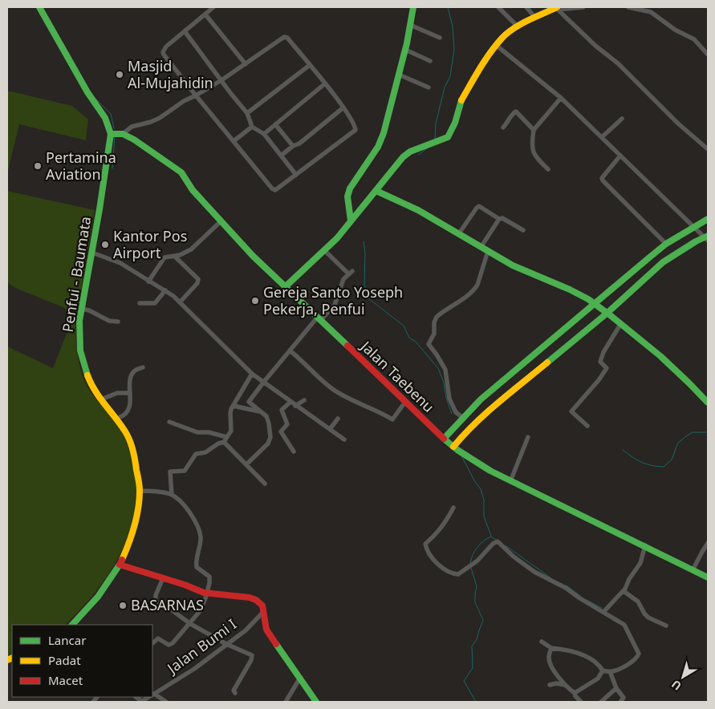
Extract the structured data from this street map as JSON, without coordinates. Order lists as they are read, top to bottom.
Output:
{
  "streets": {
    "main road": ["Penfui - Baumata", "Jalan Taebenu"],
    "street": ["Jalan Bumi I"]
  },
  "crossings": [
    ["Penfui - Baumata", "Jalan Taebenu"]
  ],
  "places": [
    "Masjid Al-Mujahidin",
    "Pertamina Aviation",
    "Kantor Pos Airport",
    "Gereja Santo Yoseph Pekerja, Penfui",
    "BASARNAS"
  ],
  "legend": ["Lancar", "Padat", "Macet"],
  "north": "bottom left"
}
